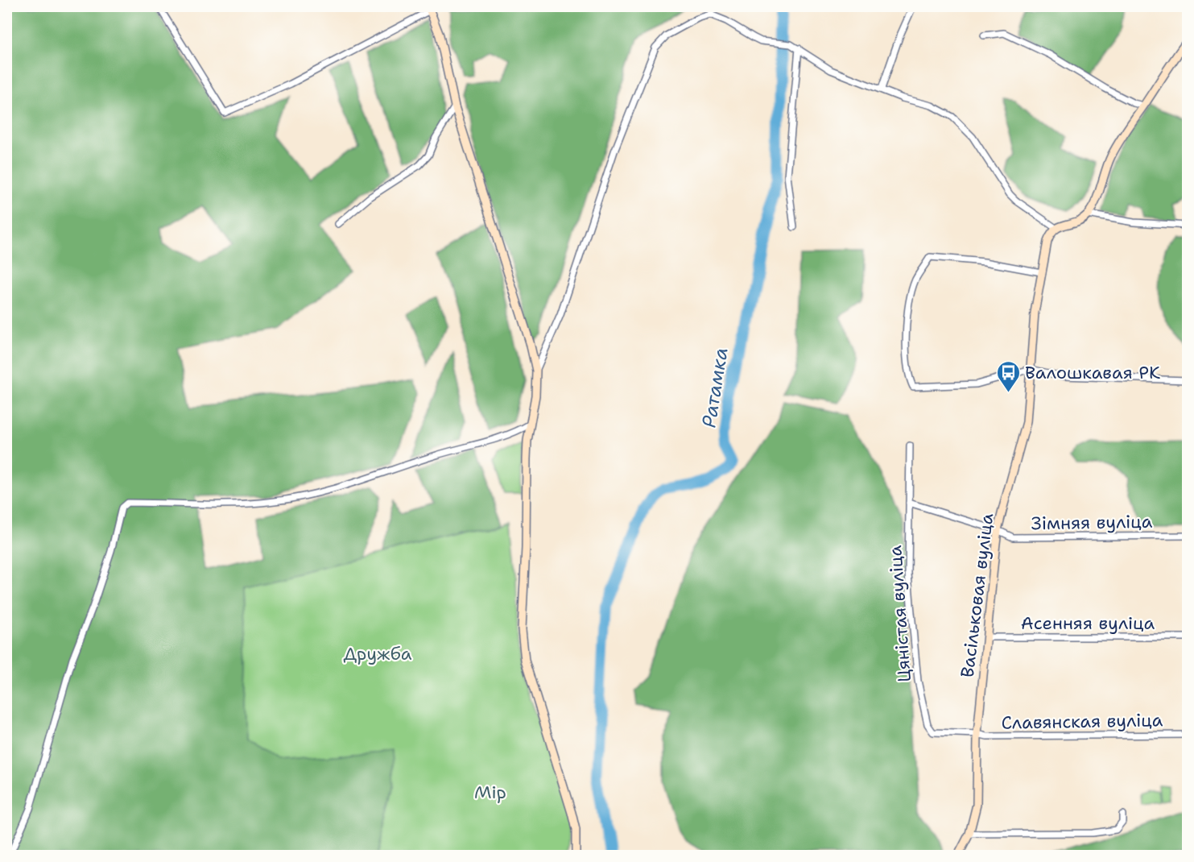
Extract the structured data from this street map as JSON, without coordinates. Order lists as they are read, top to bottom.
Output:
{
  "streets": {
    "street": [
      "Зімняя вуліца",
      "Васільковая вуліца",
      "Цяністая вуліца",
      "Асенняя вуліца",
      "Славянская вуліца"
    ]
  },
  "crossings": [
    ["Зімняя вуліца", "Васільковая вуліца"],
    ["Зімняя вуліца", "Цяністая вуліца"],
    ["Васільковая вуліца", "Цяністая вуліца"],
    ["Васільковая вуліца", "Асенняя вуліца"],
    ["Васільковая вуліца", "Славянская вуліца"],
    ["Цяністая вуліца", "Славянская вуліца"]
  ],
  "water": ["Ратамка"],
  "parks": ["Дружба", "Мір"],
  "places": {
    "bus stop": ["Валошкавая РК"]
  }
}
